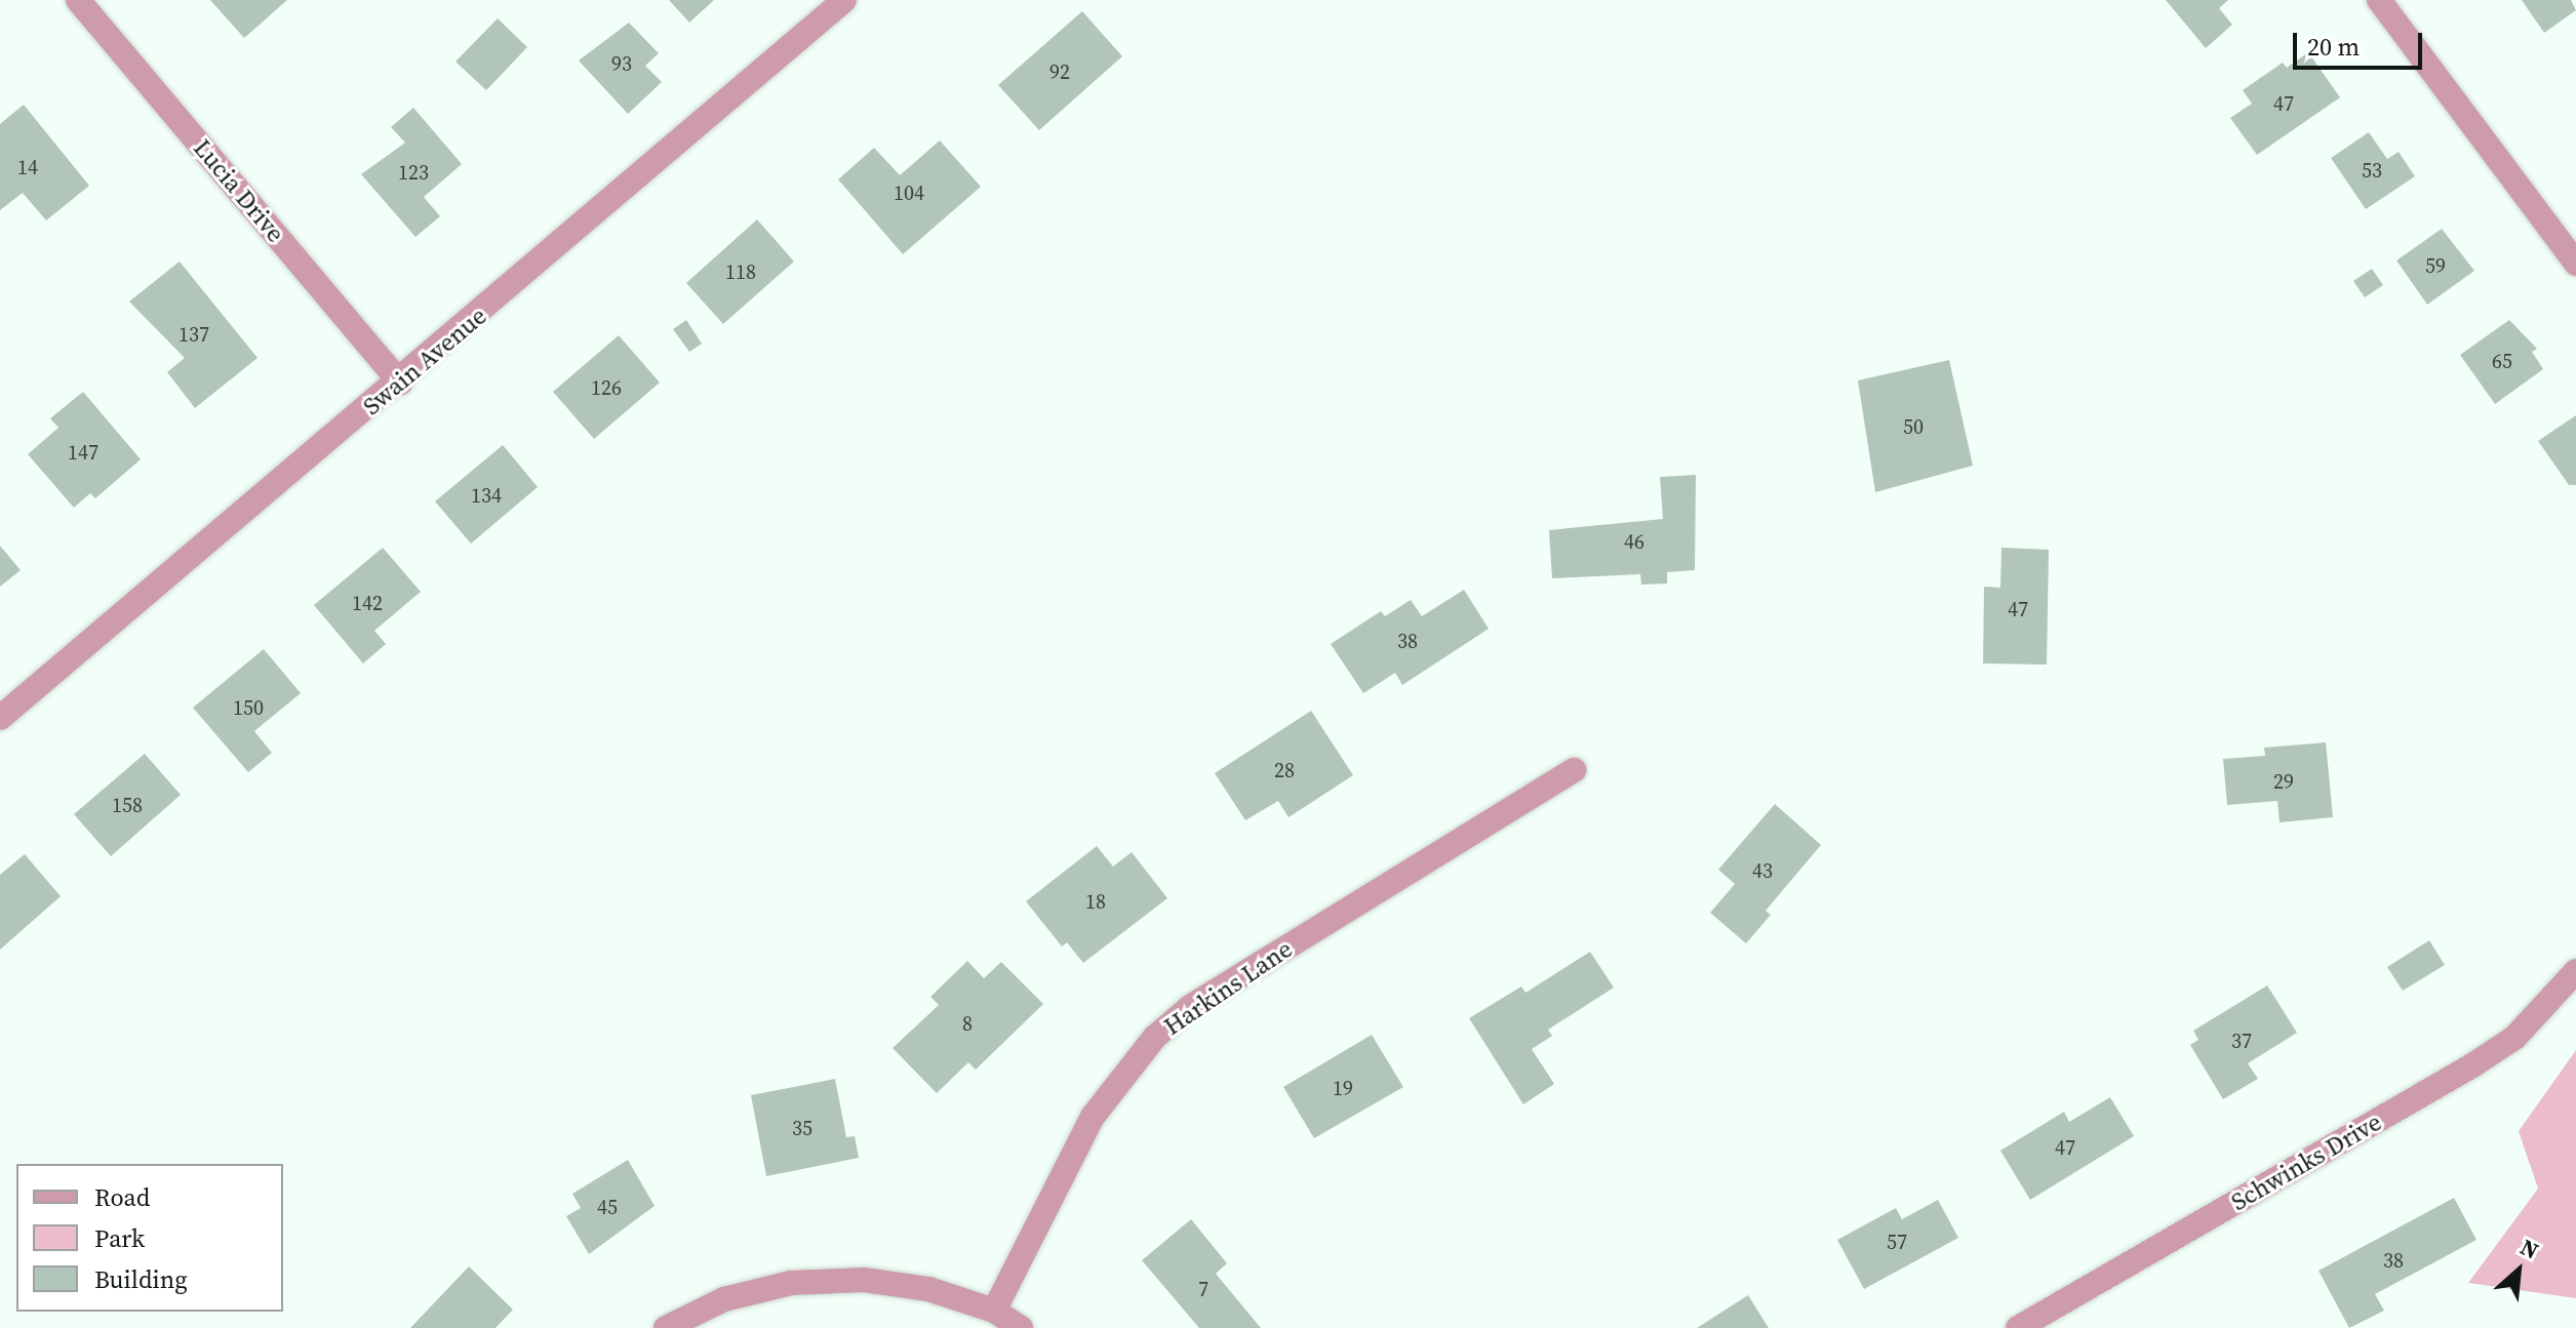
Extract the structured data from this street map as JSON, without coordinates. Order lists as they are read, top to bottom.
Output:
{
  "streets": {
    "street": [
      "Lucia Drive",
      "Swain Avenue",
      "Harkins Lane",
      "Schwinks Drive"
    ]
  },
  "crossings": [
    ["Lucia Drive", "Swain Avenue"]
  ],
  "house_numbers": [
    "93",
    "92",
    "47",
    "14",
    "53",
    "123",
    "104",
    "59",
    "118",
    "137",
    "65",
    "126",
    "50",
    "147",
    "134",
    "46",
    "142",
    "47",
    "38",
    "150",
    "28",
    "29",
    "158",
    "43",
    "18",
    "8",
    "37",
    "19",
    "35",
    "47",
    "45",
    "57",
    "38",
    "7"
  ],
  "legend": ["Road", "Park", "Building"],
  "scale_bar": "20 m",
  "north": "top right"
}
